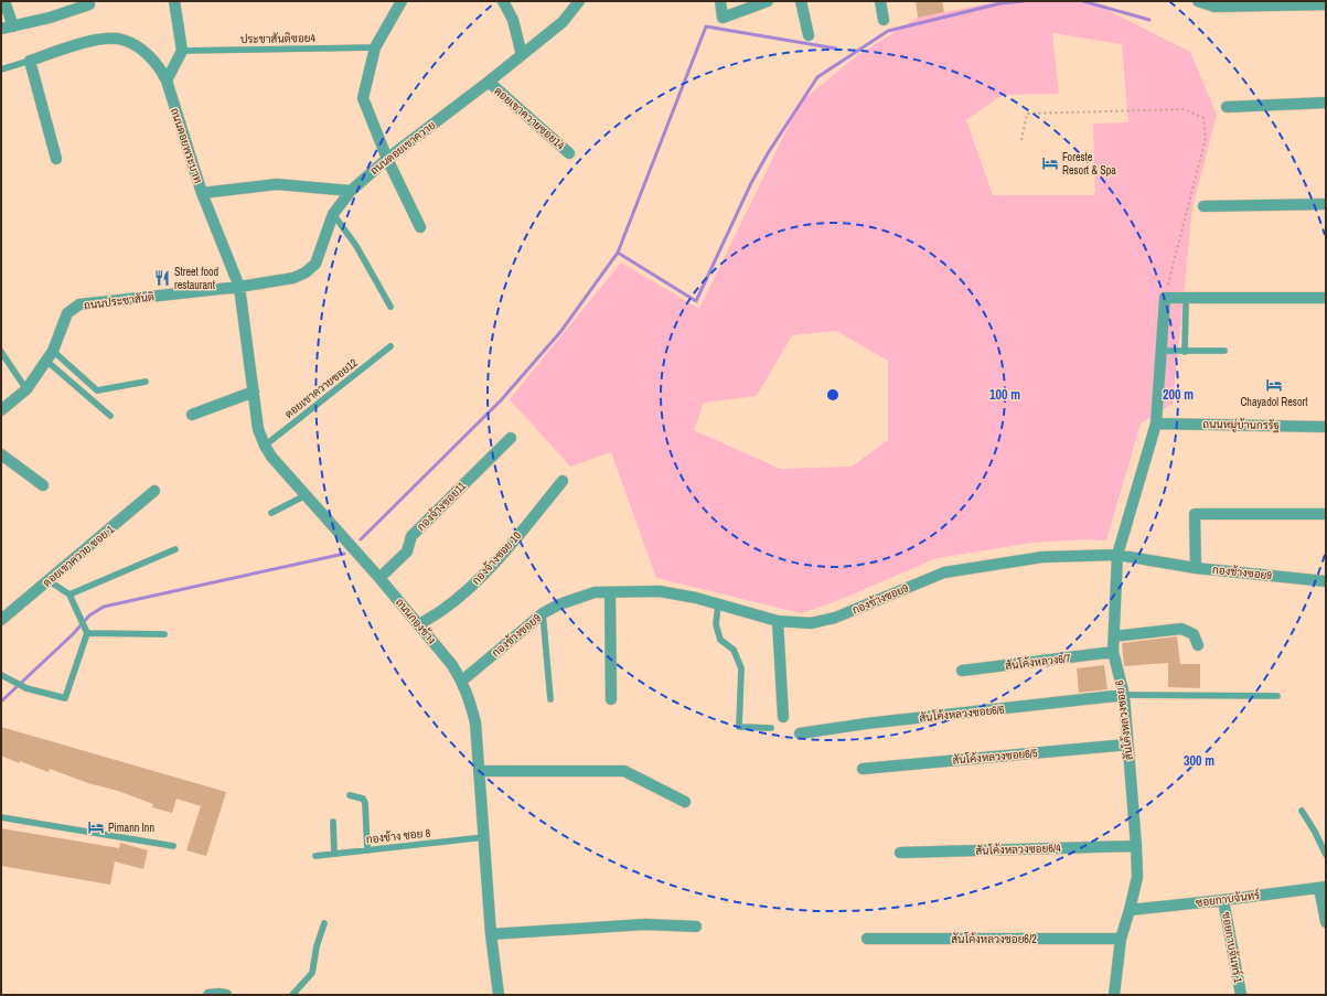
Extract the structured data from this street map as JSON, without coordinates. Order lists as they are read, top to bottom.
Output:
{
  "streets": {
    "street": [
      "ดอยเขาควายซอย14",
      "ถนนดอยพระบาท",
      "ถนนดอยเขาควาย",
      "ถนนประชาสันติ",
      "ถนนหมู่บ้านกรรัฐ",
      "กองจ้างซอย11",
      "ดอยเขาควาย ซอย 1",
      "กองจ้างซอย 10",
      "กองช้างซอย9",
      "ถนนกองช้าง",
      "สันโค้งหลวง6/7",
      "สันโค้งหลวงซอย6/6",
      "สันโค้งหลวงซอย 6",
      "สันโค้งหลวงซอย6/5",
      "สันโค้งหลวงซอย6/4",
      "ซอยกาบจันทร์",
      "สันโค้งหลวงซอย6/2",
      "ซอยกาบจันทร์ 1"
    ],
    "lane": ["ประชาสันติซอย4", "ดอยเขาควายซอย12", "กองช้าง ซอย 8"]
  },
  "crossings": [
    ["ดอยเขาควายซอย14", "ถนนดอยเขาควาย"],
    ["ถนนดอยพระบาท", "ถนนดอยเขาควาย"],
    ["ถนนดอยพระบาท", "ถนนประชาสันติ"],
    ["ถนนดอยพระบาท", "ถนนกองช้าง"],
    ["ถนนดอยเขาควาย", "ถนนประชาสันติ"],
    ["ถนนดอยเขาควาย", "ถนนกองช้าง"],
    ["ถนนประชาสันติ", "ถนนกองช้าง"],
    ["ดอยเขาควายซอย12", "ถนนกองช้าง"],
    ["ถนนหมู่บ้านกรรัฐ", "สันโค้งหลวงซอย 6"],
    ["กองจ้างซอย11", "ถนนกองช้าง"],
    ["กองจ้างซอย 10", "ถนนกองช้าง"],
    ["กองช้างซอย9", "ถนนกองช้าง"],
    ["กองช้างซอย9", "สันโค้งหลวงซอย 6"],
    ["ถนนกองช้าง", "กองช้าง ซอย 8"],
    ["สันโค้งหลวง6/7", "สันโค้งหลวงซอย 6"],
    ["สันโค้งหลวงซอย6/6", "สันโค้งหลวงซอย 6"],
    ["สันโค้งหลวงซอย 6", "สันโค้งหลวงซอย6/5"],
    ["สันโค้งหลวงซอย 6", "สันโค้งหลวงซอย6/4"],
    ["สันโค้งหลวงซอย 6", "ซอยกาบจันทร์"],
    ["สันโค้งหลวงซอย 6", "สันโค้งหลวงซอย6/2"],
    ["ซอยกาบจันทร์", "ซอยกาบจันทร์ 1"]
  ],
  "places": {
    "hotel": ["Foreste Resort & Spa", "Chayadol Resort", "Pimann Inn"],
    "restaurant": ["Street food restaurant"]
  },
  "rings": ["100 m", "200 m", "300 m"]
}
